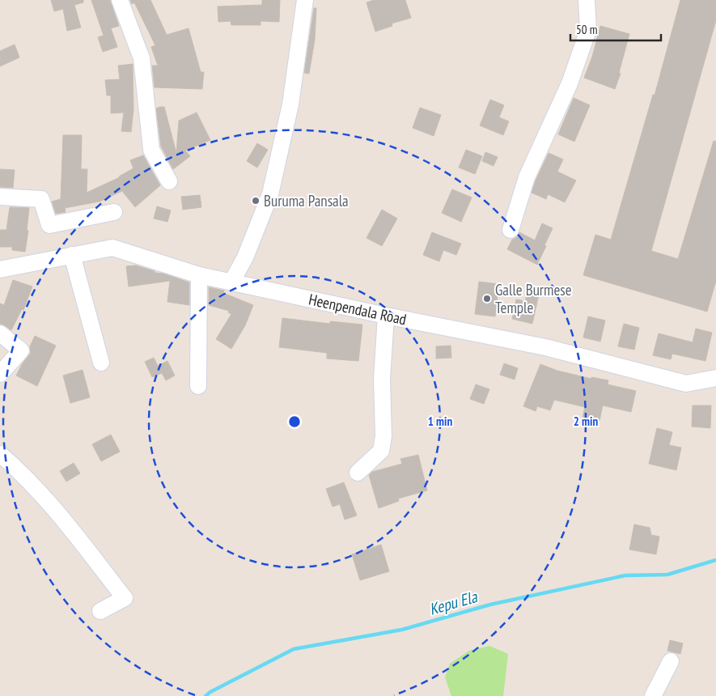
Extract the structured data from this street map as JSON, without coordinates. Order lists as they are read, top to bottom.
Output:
{
  "streets": {
    "street": ["Heenpendala Road"]
  },
  "water": ["Kepu Ela"],
  "places": ["Buruma Pansala", "Galle Burmese Temple"],
  "scale_bar": "50 m",
  "rings": ["1 min", "2 min"]
}
